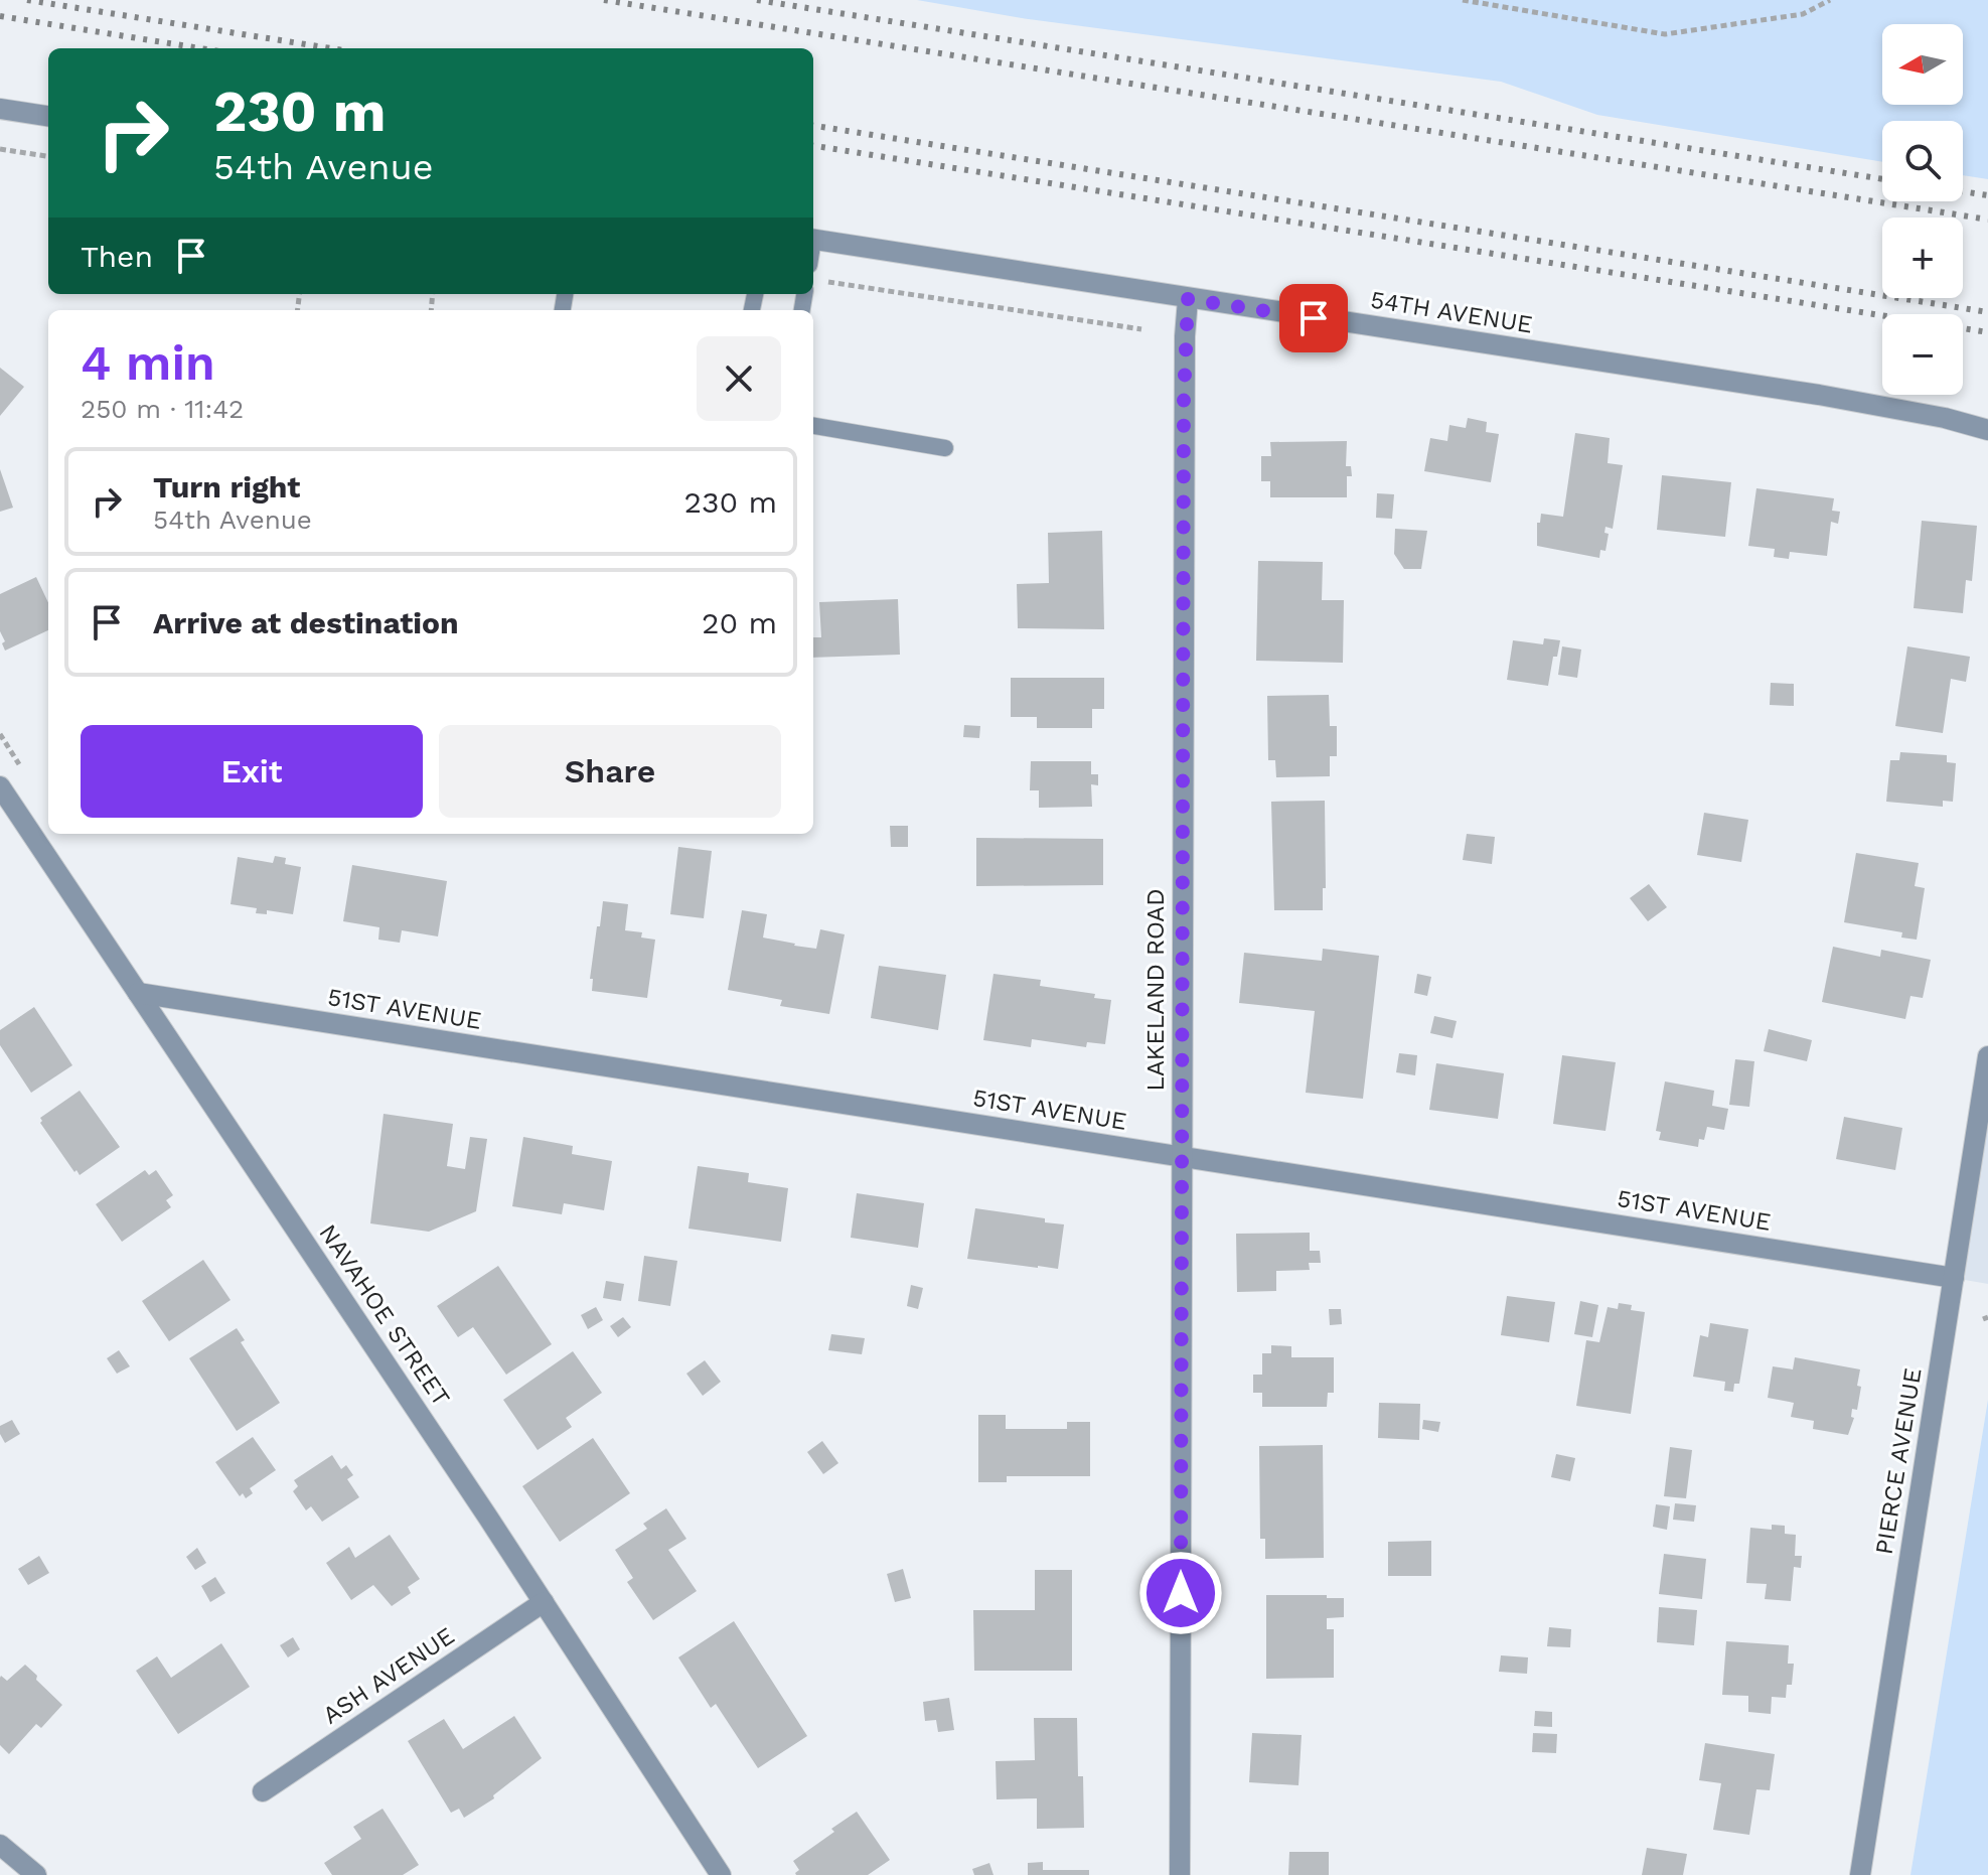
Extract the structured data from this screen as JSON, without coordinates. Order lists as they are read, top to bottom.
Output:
{
  "streets": {
    "street": [
      "54TH AVENUE",
      "LAKELAND ROAD",
      "51ST AVENUE",
      "NAVAHOE STREET",
      "PIERCE AVENUE",
      "ASH AVENUE"
    ]
  },
  "crossings": [
    ["54TH AVENUE", "LAKELAND ROAD"],
    ["LAKELAND ROAD", "51ST AVENUE"],
    ["51ST AVENUE", "NAVAHOE STREET"],
    ["51ST AVENUE", "PIERCE AVENUE"],
    ["NAVAHOE STREET", "ASH AVENUE"]
  ],
  "north": "left",
  "page": {
    "map_buttons": ["+", "−"],
    "turn": ["230 m", "54th Avenue"],
    "then": "Then",
    "heading": ["4 min", "250 m · 11:42"],
    "list": [
      {
        "name": "Turn right",
        "note": "54th Avenue",
        "value": "230 m"
      },
      {
        "name": "Arrive at destination",
        "value": "20 m"
      }
    ],
    "buttons": ["Exit", "Share"]
  }
}
